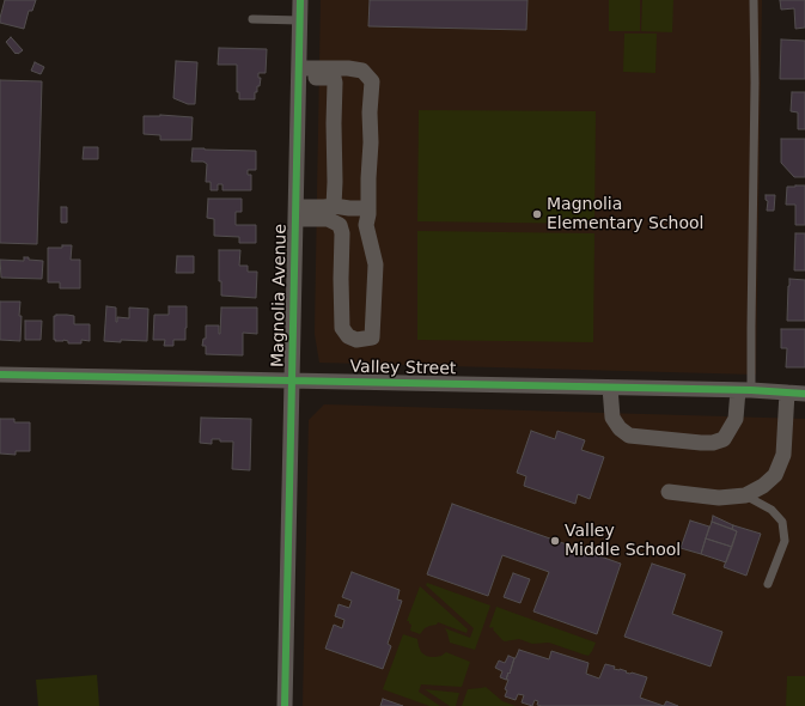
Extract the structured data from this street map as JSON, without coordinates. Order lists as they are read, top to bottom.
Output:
{
  "streets": {
    "street": ["Magnolia Avenue", "Valley Street"]
  },
  "crossings": [
    ["Magnolia Avenue", "Valley Street"]
  ],
  "places": ["Magnolia Elementary School", "Valley Middle School"]
}
